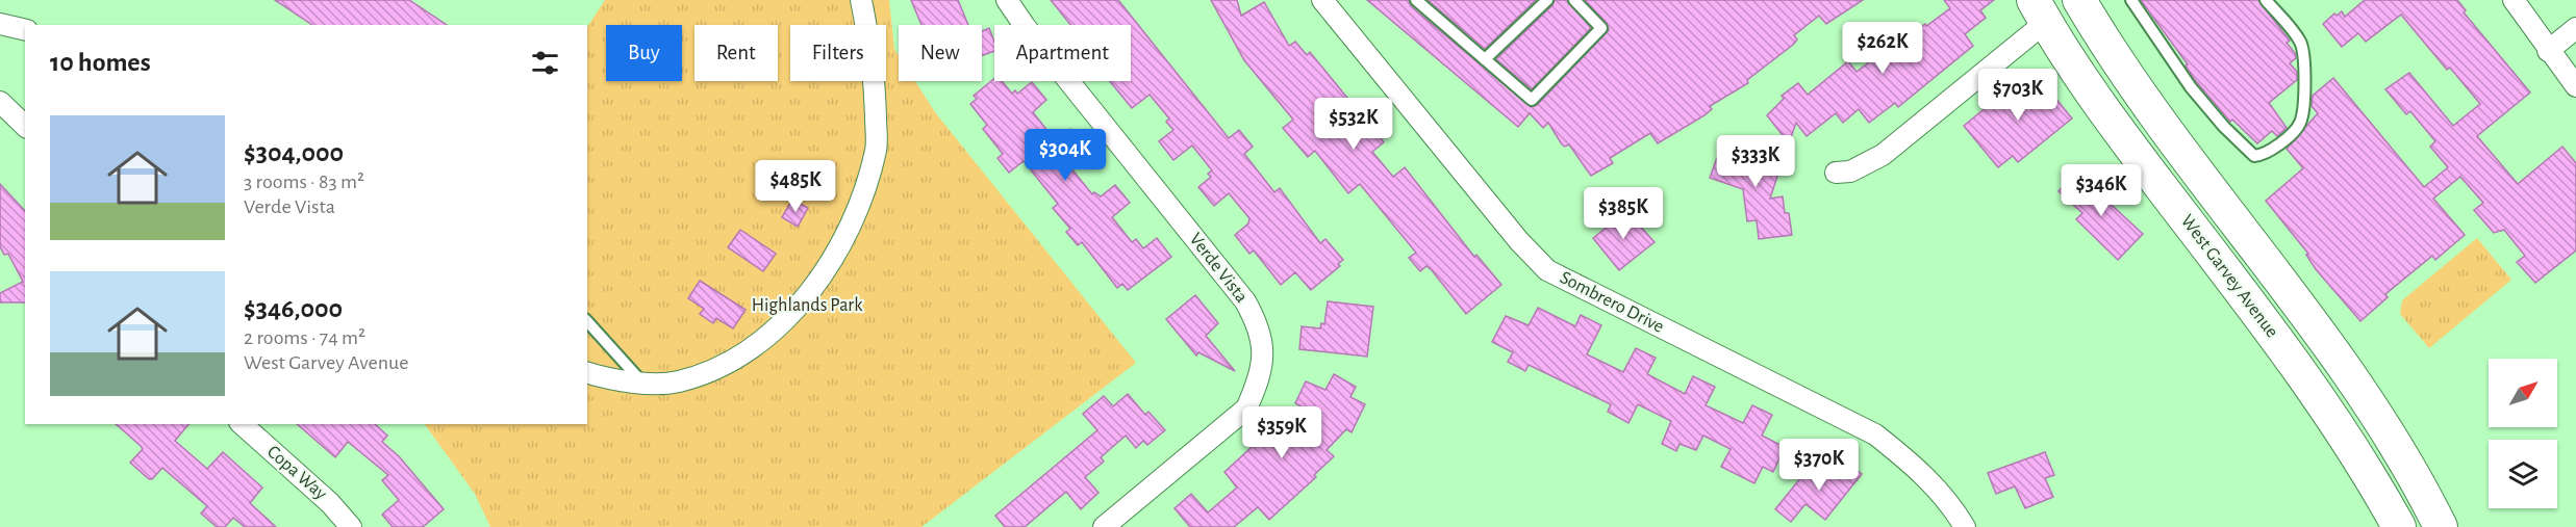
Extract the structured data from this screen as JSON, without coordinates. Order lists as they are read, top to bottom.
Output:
{
  "streets": {
    "main road": ["West Garvey Avenue"],
    "street": ["Verde Vista", "Sombrero Drive", "Copa Way"]
  },
  "parks": ["Highlands Park"],
  "north": "top right",
  "page": {
    "price": [
      "$262K",
      "$703K",
      "$532K",
      "$304K",
      "$333K",
      "$485K",
      "$346K",
      "$385K",
      "$359K",
      "$370K"
    ],
    "chip": [
      "Buy",
      "Rent",
      "Filters",
      "New",
      "Apartment"
    ],
    "heading": "10 homes",
    "list": [
      {
        "name": "$304,000",
        "note": "3 rooms · 83 m² · Verde Vista"
      },
      {
        "name": "$346,000",
        "note": "2 rooms · 74 m² · West Garvey Avenue"
      }
    ]
  }
}
